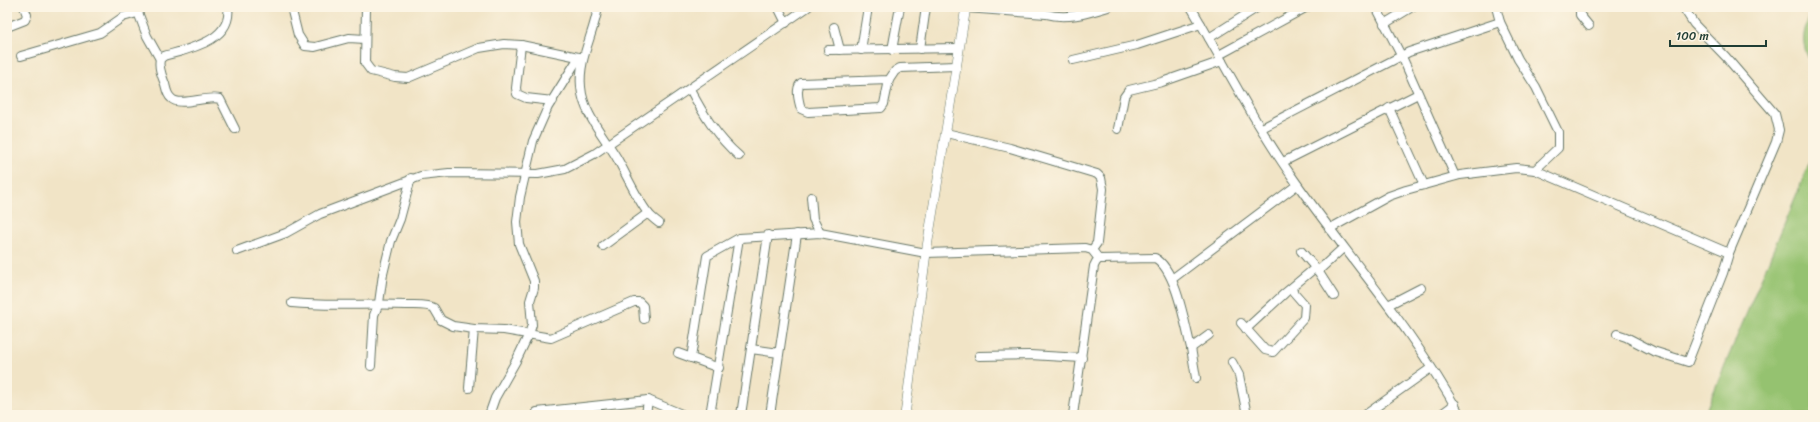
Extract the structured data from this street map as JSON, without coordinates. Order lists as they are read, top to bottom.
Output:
{
  "scale_bar": "100 m"
}
